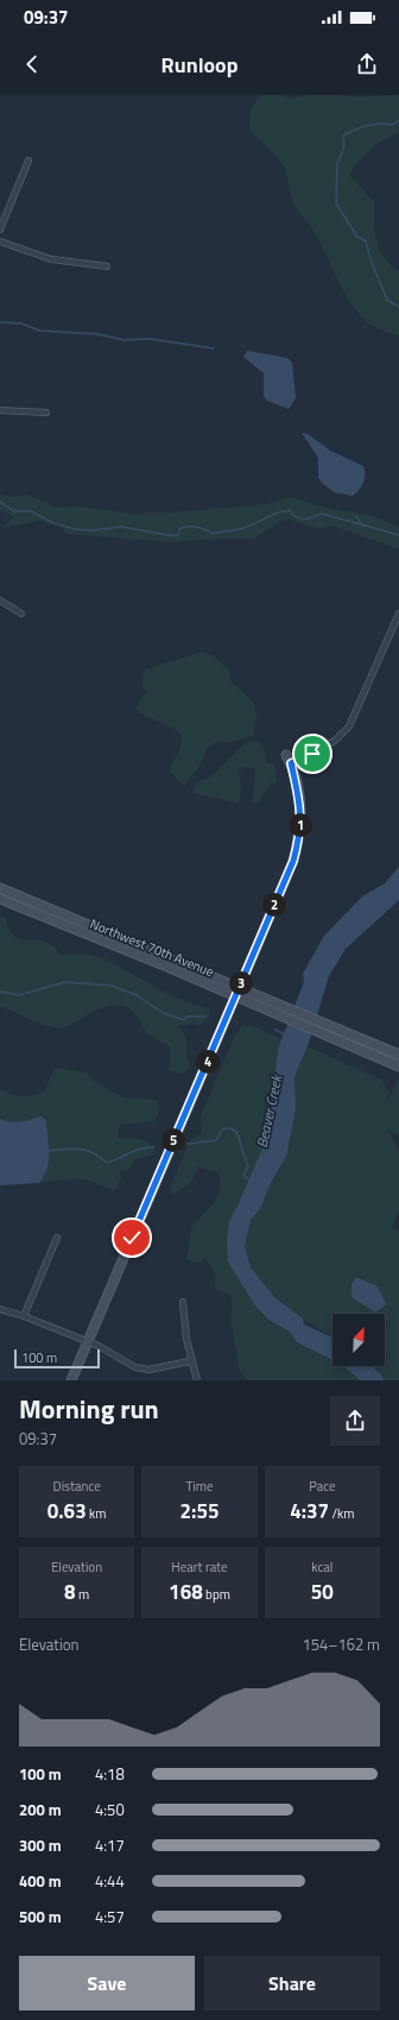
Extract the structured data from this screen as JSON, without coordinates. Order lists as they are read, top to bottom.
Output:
{
  "streets": {
    "main road": ["Northwest 70th Avenue"]
  },
  "water": ["Beaver Creek"],
  "scale_bar": "100 m",
  "north": "top right",
  "page": {
    "status": "09:37",
    "header": "Runloop",
    "pins": [
      "1",
      "2",
      "3",
      "4",
      "5"
    ],
    "scale": "100 m",
    "heading": ["Morning run", "09:37"],
    "stats": [
      ["Distance", "0.63 km"],
      ["Time", "2:55"],
      ["Pace", "4:37 /km"],
      ["Elevation", "8 m"],
      ["Heart rate", "168 bpm"],
      ["kcal", "50"]
    ],
    "chart": ["Elevation", "154–162 m"],
    "list": [
      {
        "name": "100 m",
        "note": "4:18"
      },
      {
        "name": "200 m",
        "note": "4:50"
      },
      {
        "name": "300 m",
        "note": "4:17"
      },
      {
        "name": "400 m",
        "note": "4:44"
      },
      {
        "name": "500 m",
        "note": "4:57"
      }
    ],
    "buttons": ["Save", "Share"]
  }
}
